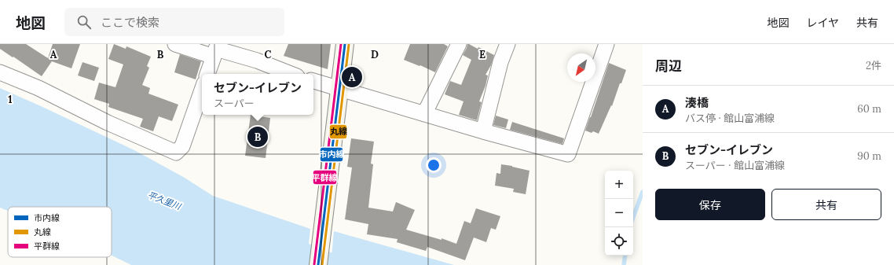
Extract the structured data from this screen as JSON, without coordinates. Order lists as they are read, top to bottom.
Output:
{
  "water": ["平久里川"],
  "lines": ["transit line 市内線", "transit line 平群線", "transit line 丸線"],
  "legend": ["市内線", "丸線", "平群線"],
  "north": "bottom left",
  "page": {
    "header": "地図",
    "search": "ここで検索",
    "nav": ["地図", "レイヤ", "共有"],
    "heading": ["周辺", "2件"],
    "pins": ["A", "B"],
    "popup": ["セブン-イレブン", "スーパー"],
    "list": [
      {
        "mark": "A",
        "name": "湊橋",
        "note": "バス停 · 館山富浦線",
        "value": "60 m"
      },
      {
        "mark": "B",
        "name": "セブン-イレブン",
        "note": "スーパー · 館山富浦線",
        "value": "90 m"
      }
    ],
    "map_buttons": ["+", "−"],
    "buttons": ["保存", "共有"]
  },
  "grid": {
    "columns": [
      "A",
      "B",
      "C",
      "D",
      "E"
    ],
    "rows": ["1"]
  }
}
